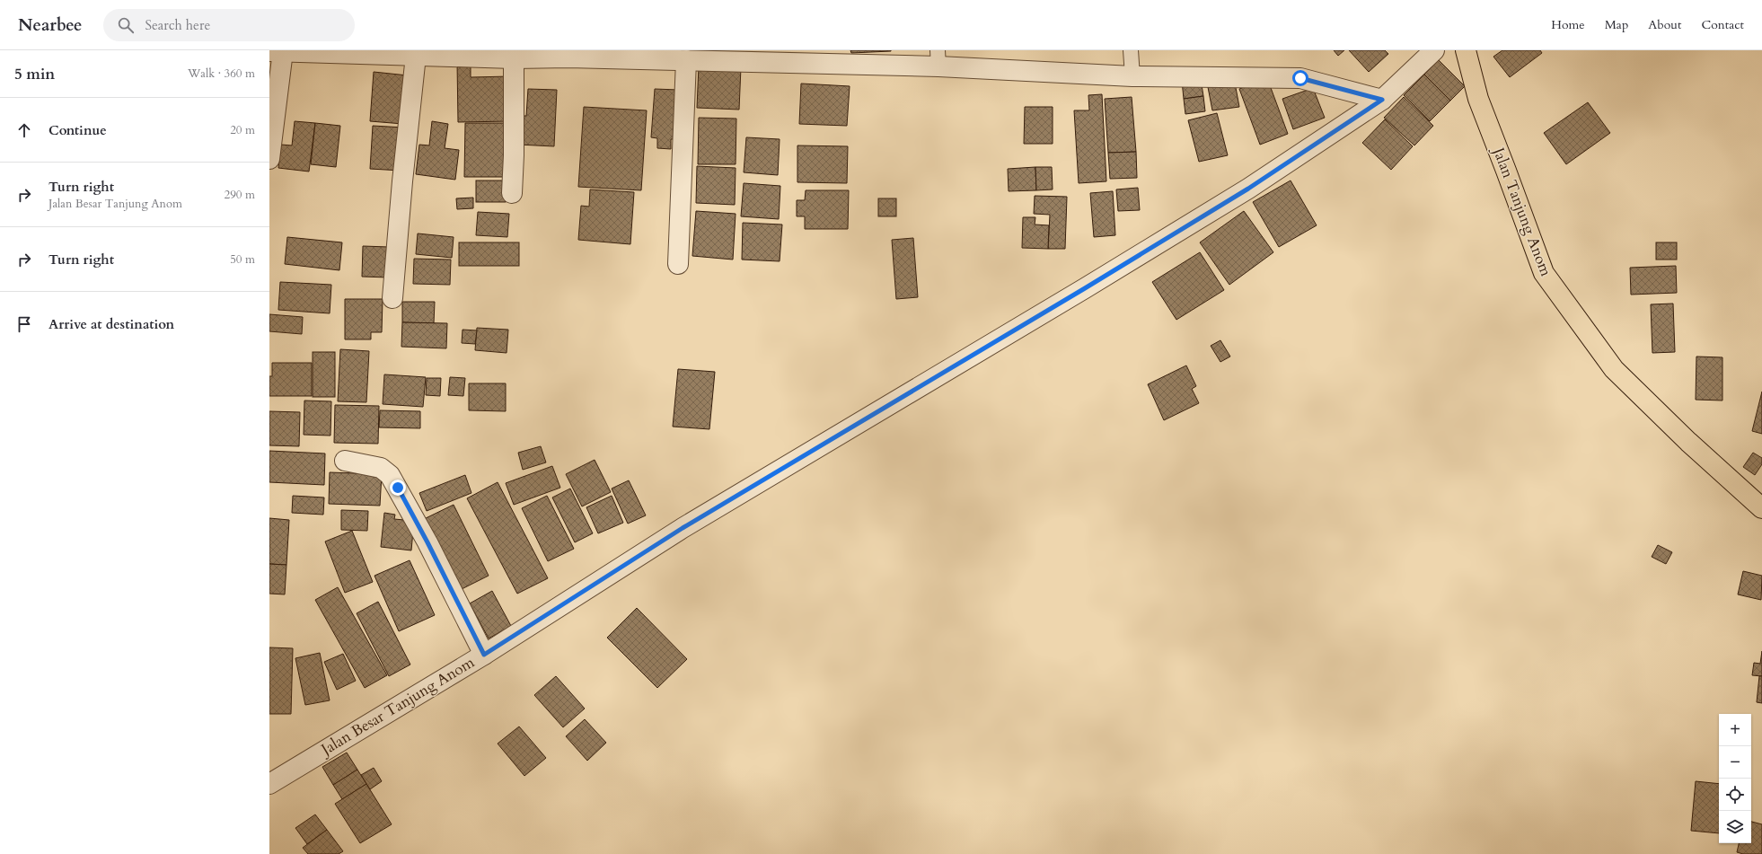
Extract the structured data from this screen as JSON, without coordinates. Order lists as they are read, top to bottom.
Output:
{
  "streets": {
    "main road": ["Jalan Tanjung Anom"],
    "street": ["Jalan Besar Tanjung Anom"]
  },
  "page": {
    "header": "Nearbee",
    "search": "Search here",
    "nav": [
      "Home",
      "Map",
      "About",
      "Contact"
    ],
    "heading": ["5 min", "Walk · 360 m"],
    "list": [
      ["Continue", "20 m"],
      ["Turn right", "Jalan Besar Tanjung Anom", "290 m"],
      ["Turn right", "50 m"],
      "Arrive at destination"
    ],
    "map_buttons": ["+", "−"]
  }
}
